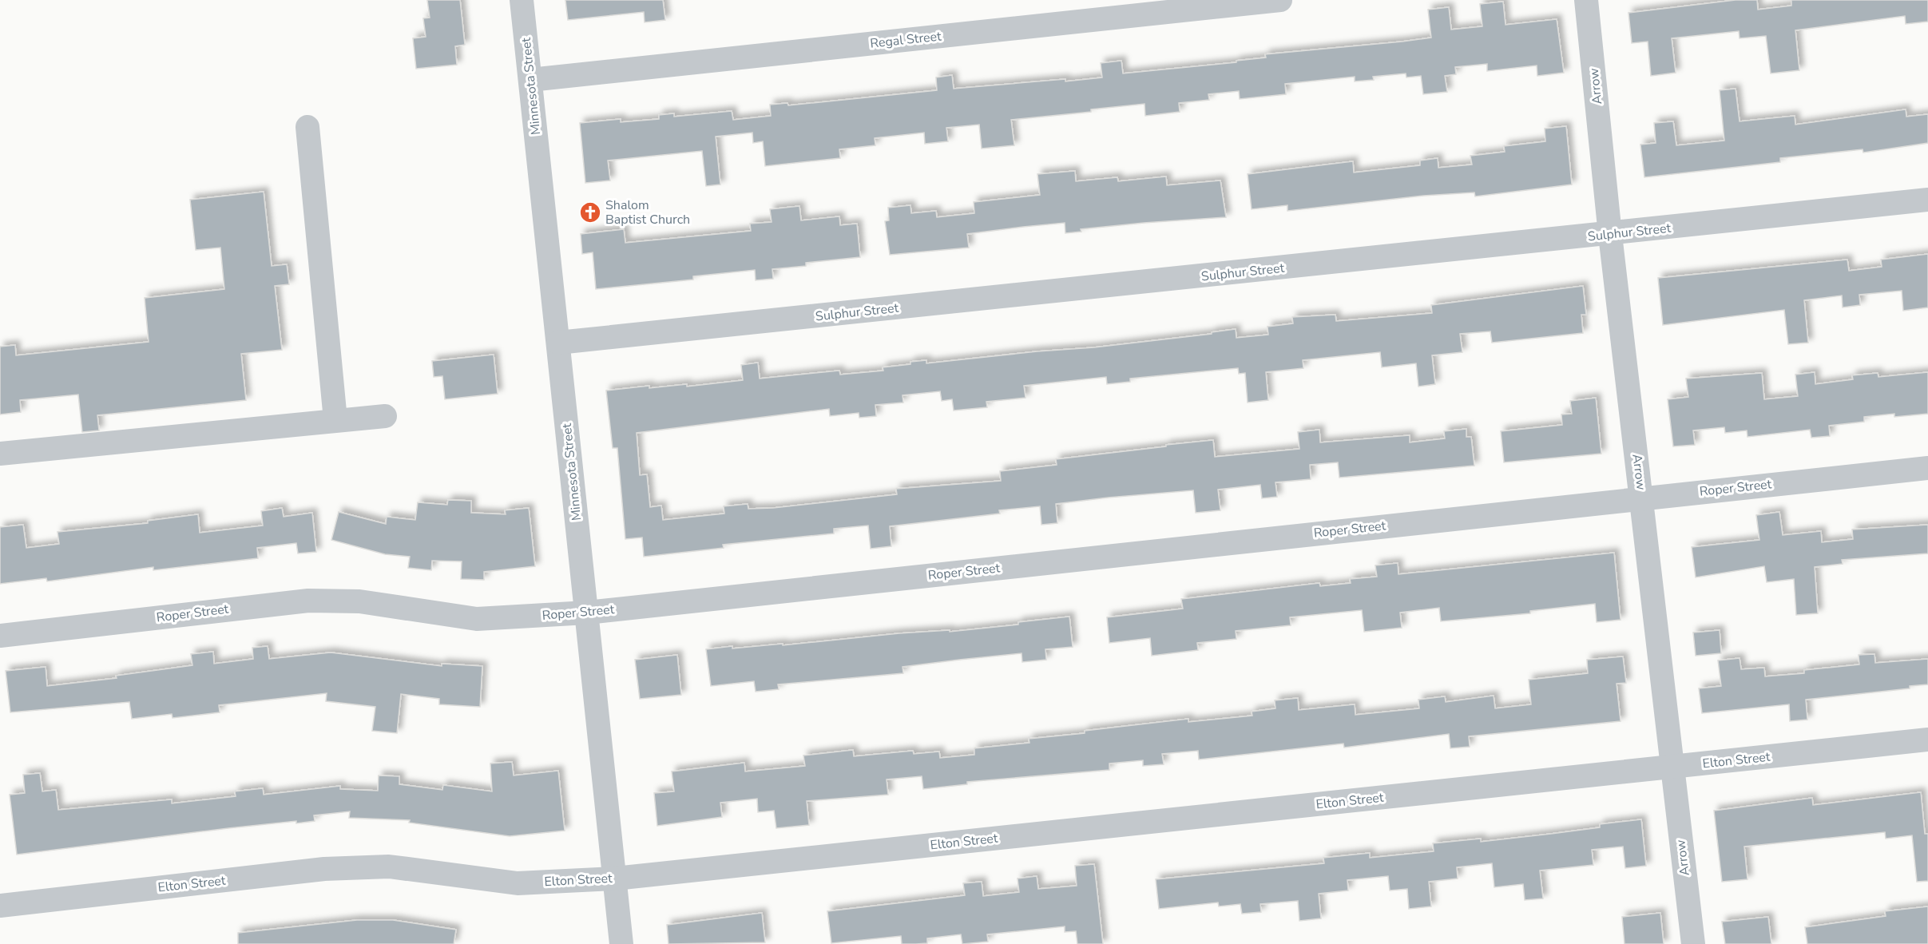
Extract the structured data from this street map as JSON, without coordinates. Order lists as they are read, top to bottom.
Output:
{
  "streets": {
    "street": [
      "Regal Street",
      "Minnesota Street",
      "Arrow",
      "Sulphur Street",
      "Roper Street",
      "Elton Street"
    ]
  },
  "crossings": [
    ["Regal Street", "Minnesota Street"],
    ["Minnesota Street", "Sulphur Street"],
    ["Minnesota Street", "Roper Street"],
    ["Minnesota Street", "Elton Street"],
    ["Arrow", "Sulphur Street"],
    ["Arrow", "Roper Street"],
    ["Arrow", "Elton Street"]
  ],
  "places": {
    "church": ["Shalom Baptist Church"]
  }
}
